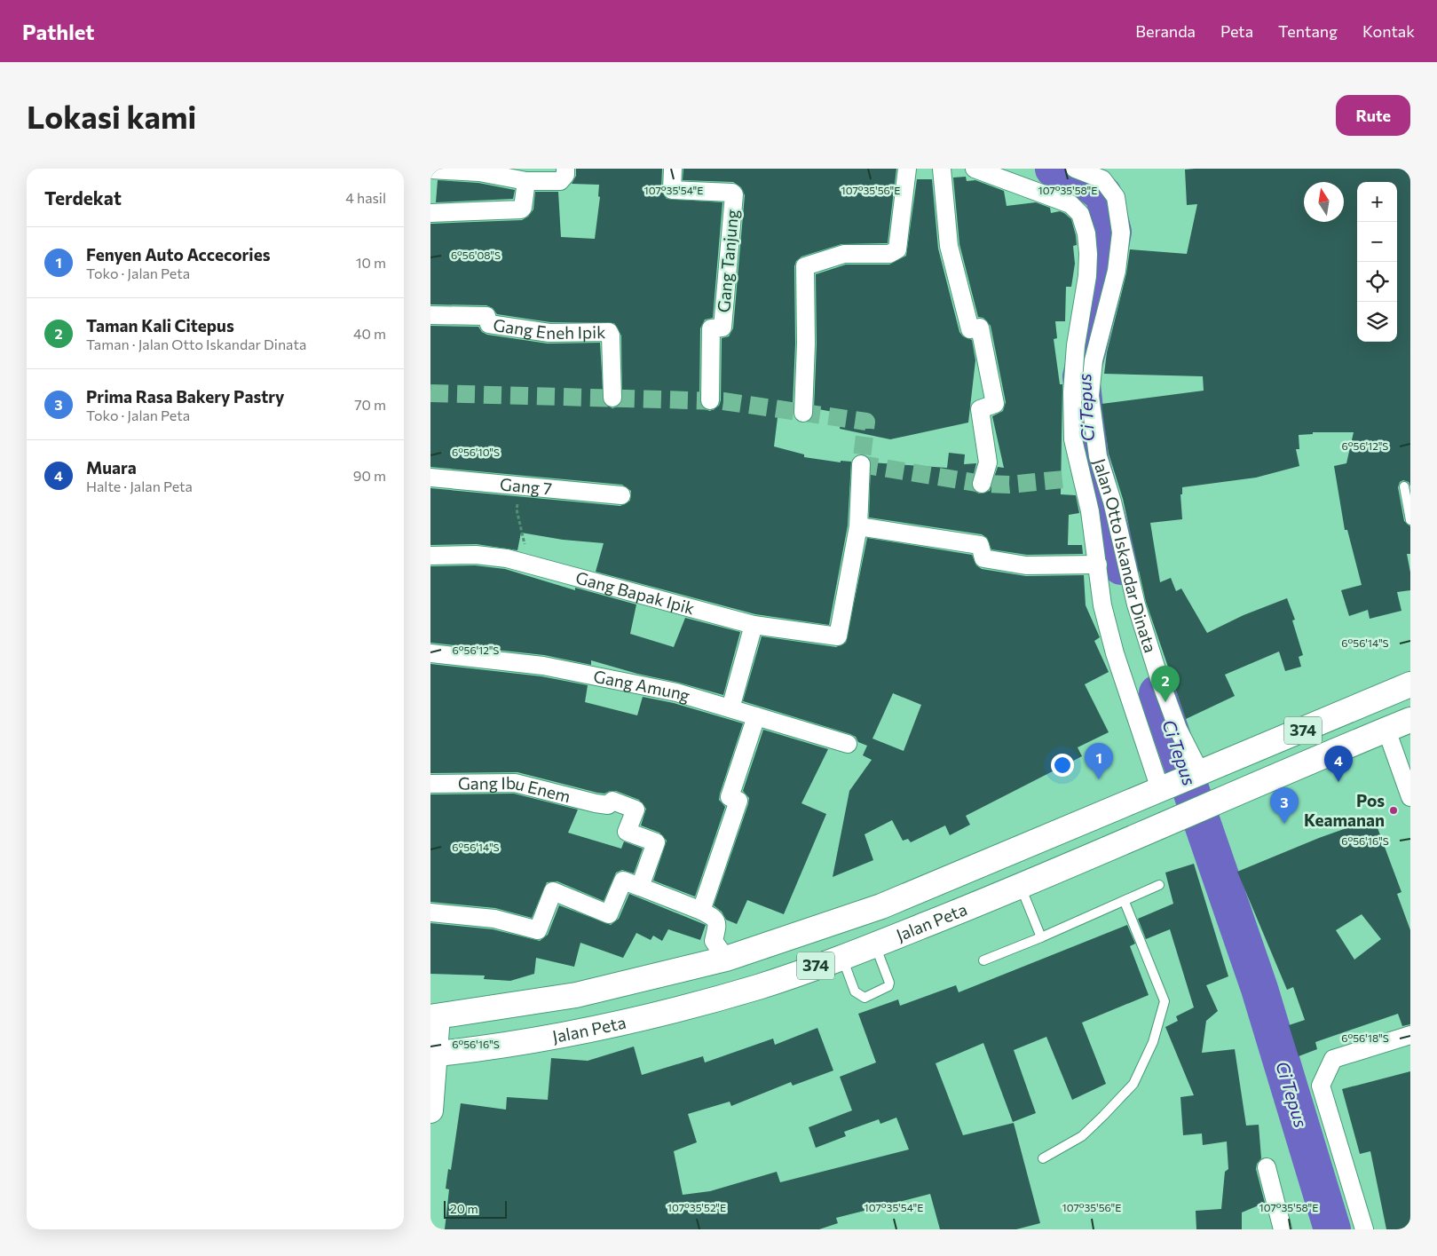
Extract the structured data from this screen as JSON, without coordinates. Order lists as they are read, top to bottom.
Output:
{
  "streets": {
    "main road": ["374", "Jalan Peta"],
    "street": [
      "Gang Tanjung",
      "Gang Eneh Ipik",
      "Gang 7",
      "Jalan Otto Iskandar Dinata",
      "Gang Bapak Ipik",
      "Gang Amung",
      "Gang Ibu Enem"
    ]
  },
  "crossings": [
    ["Jalan Otto Iskandar Dinata", "Jalan Peta"]
  ],
  "water": ["Ci Tepus"],
  "places": ["Pos Keamanan"],
  "scale_bar": "20 m",
  "north": "top",
  "page": {
    "header": "Pathlet",
    "nav": [
      "Beranda",
      "Peta",
      "Tentang",
      "Kontak"
    ],
    "buttons": "Rute",
    "title": "Lokasi kami",
    "heading": ["Terdekat", "4 hasil"],
    "map_buttons": ["+", "−"],
    "list": [
      {
        "mark": "1",
        "name": "Fenyen Auto Accecories",
        "note": "Toko · Jalan Peta",
        "value": "10 m"
      },
      {
        "mark": "2",
        "name": "Taman Kali Citepus",
        "note": "Taman · Jalan Otto Iskandar Dinata",
        "value": "40 m"
      },
      {
        "mark": "3",
        "name": "Prima Rasa Bakery Pastry",
        "note": "Toko · Jalan Peta",
        "value": "70 m"
      },
      {
        "mark": "4",
        "name": "Muara",
        "note": "Halte · Jalan Peta",
        "value": "90 m"
      }
    ],
    "pins": [
      "2",
      "1",
      "4",
      "3"
    ],
    "scale": "20 m"
  },
  "coordinates": [
    "107°35'54\"E",
    "107°35'56\"E",
    "107°35'58\"E",
    "6°56'08\"S",
    "6°56'12\"S",
    "6°56'10\"S",
    "6°56'14\"S",
    "6°56'16\"S",
    "6°56'18\"S",
    "107°35'52\"E"
  ]
}
